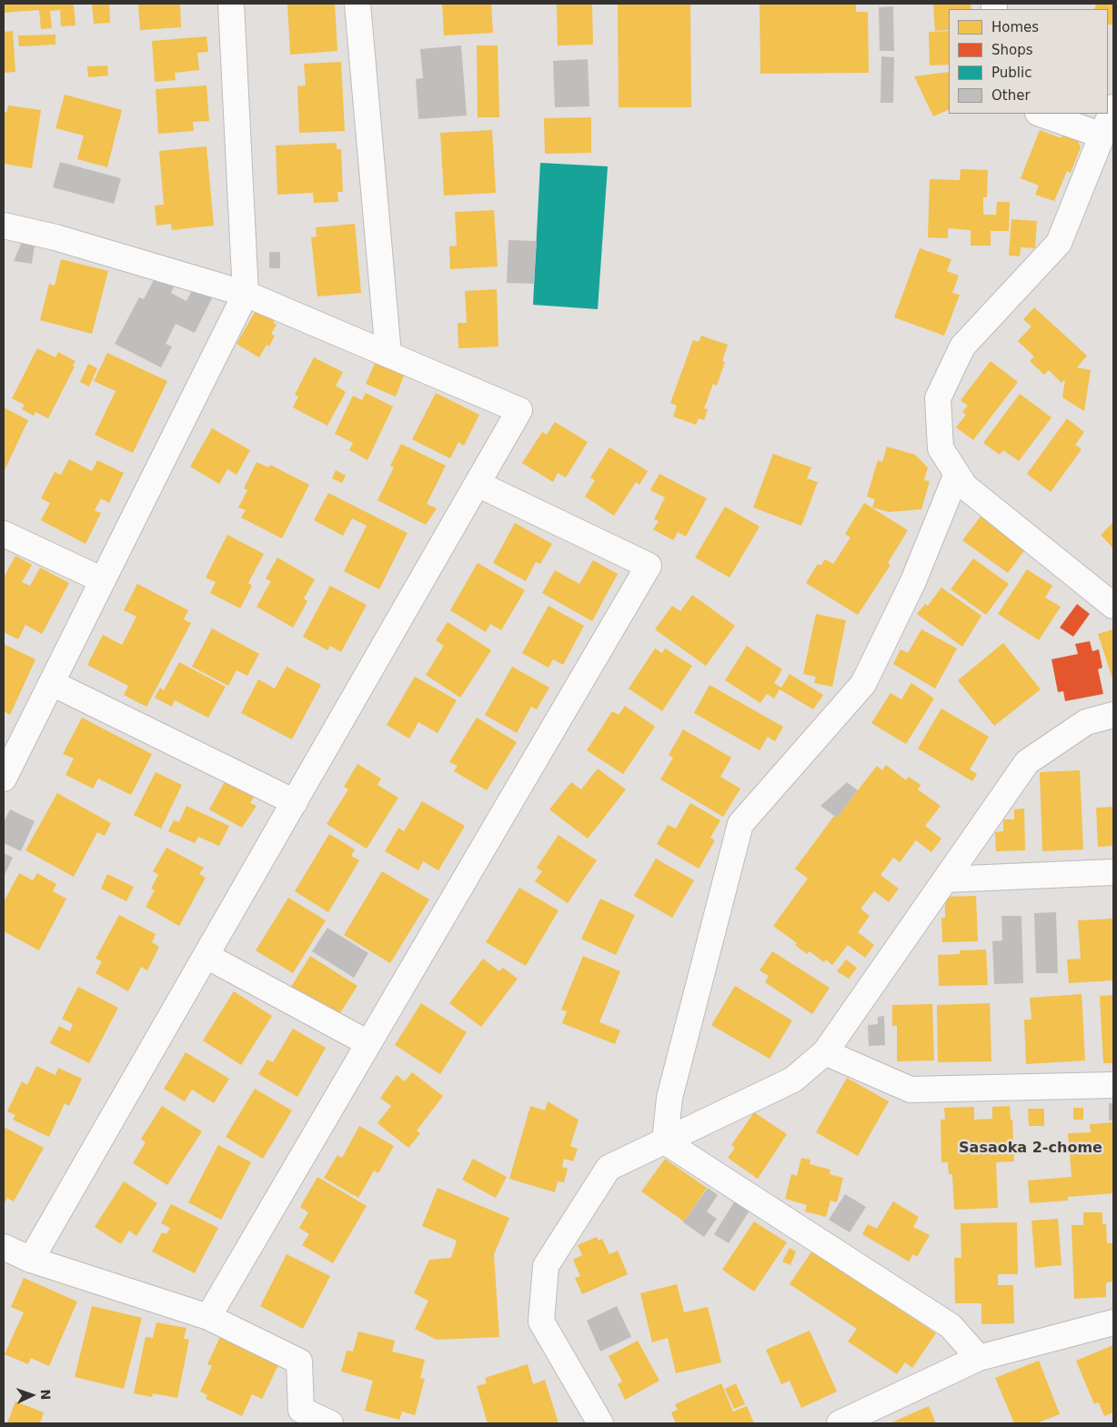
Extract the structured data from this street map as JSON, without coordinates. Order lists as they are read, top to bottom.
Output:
{
  "districts": ["Sasaoka 2-chome"],
  "legend": [
    "Homes",
    "Shops",
    "Public",
    "Other"
  ],
  "north": "right"
}
